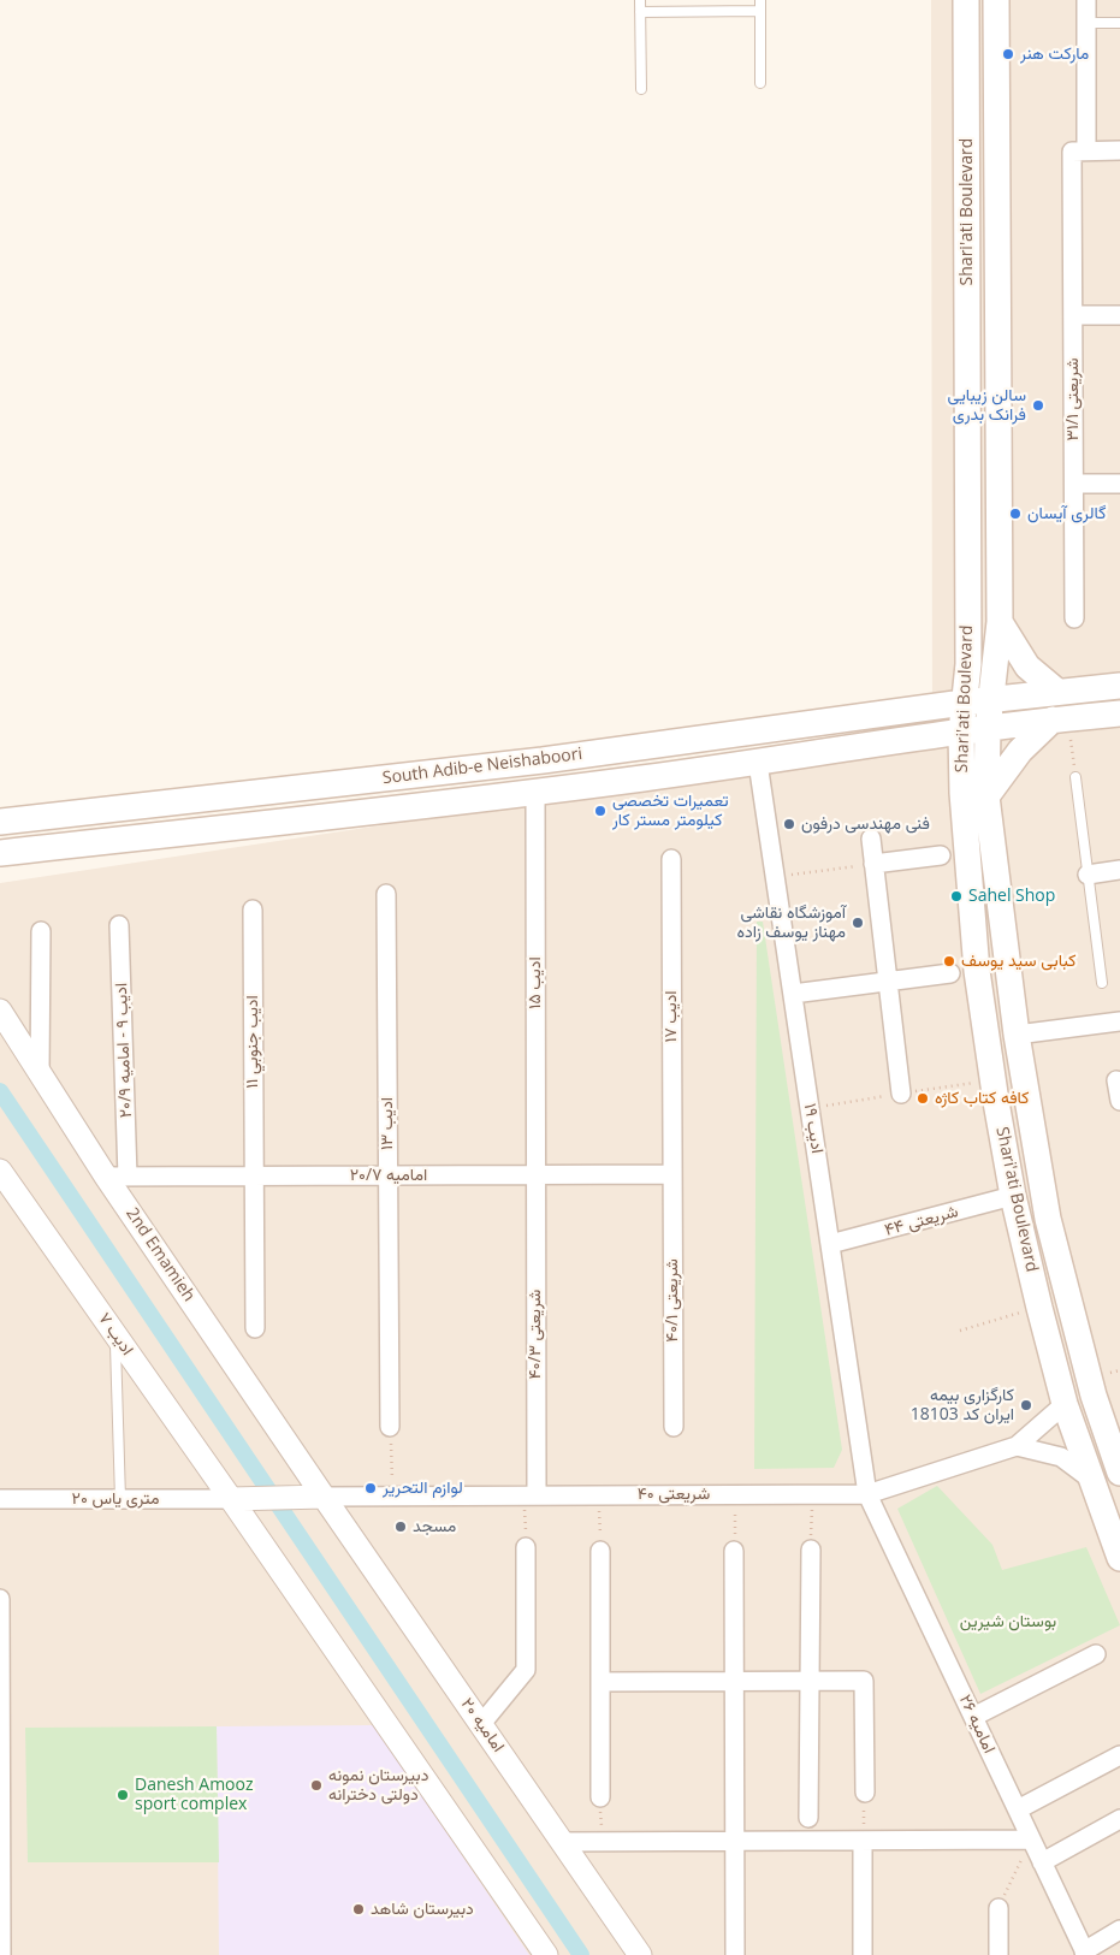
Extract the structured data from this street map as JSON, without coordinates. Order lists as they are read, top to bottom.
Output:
{
  "streets": {
    "main road": ["Shari'ati Boulevard", "South Adib-e Neishaboori"],
    "street": [
      "شریعتی ۳۱/۱",
      "ادیب ۱۵",
      "ادیب ۱۷",
      "ادیب جنوبي ١١",
      "ادیب ۹ - امامیه ۲۰/۹",
      "ادیب ۱۳",
      "ادیب ۱۹",
      "امامیه ۲۰/۷",
      "شریعتی ۴۴",
      "2nd Emamieh",
      "شریعتی ۴۰/۱",
      "ادیب ۷",
      "شریعتی ۴۰/۳",
      "شریعتی ۴۰",
      "۲۰ متری یاس",
      "امامیه ۲۶",
      "امامیه ۲۰"
    ]
  },
  "crossings": [
    ["Shari'ati Boulevard", "South Adib-e Neishaboori"],
    ["Shari'ati Boulevard", "شریعتی ۴۴"],
    ["Shari'ati Boulevard", "شریعتی ۴۰"],
    ["South Adib-e Neishaboori", "ادیب ۱۵"],
    ["South Adib-e Neishaboori", "ادیب ۱۹"],
    ["ادیب ۱۵", "امامیه ۲۰/۷"],
    ["ادیب ۱۵", "شریعتی ۴۰/۳"],
    ["ادیب ۱۷", "امامیه ۲۰/۷"],
    ["ادیب ۱۷", "شریعتی ۴۰/۱"],
    ["ادیب جنوبي ١١", "امامیه ۲۰/۷"],
    ["ادیب ۹ - امامیه ۲۰/۹", "امامیه ۲۰/۷"],
    ["ادیب ۹ - امامیه ۲۰/۹", "2nd Emamieh"],
    ["ادیب ۱۳", "امامیه ۲۰/۷"],
    ["ادیب ۱۹", "شریعتی ۴۴"],
    ["ادیب ۱۹", "شریعتی ۴۰"],
    ["ادیب ۱۹", "امامیه ۲۶"],
    ["امامیه ۲۰/۷", "2nd Emamieh"],
    ["امامیه ۲۰/۷", "شریعتی ۴۰/۱"],
    ["امامیه ۲۰/۷", "شریعتی ۴۰/۳"],
    ["2nd Emamieh", "شریعتی ۴۰"],
    ["2nd Emamieh", "امامیه ۲۰"],
    ["ادیب ۷", "۲۰ متری یاس"],
    ["شریعتی ۴۰/۳", "شریعتی ۴۰"],
    ["شریعتی ۴۰", "امامیه ۲۶"],
    ["شریعتی ۴۰", "امامیه ۲۰"]
  ],
  "parks": ["بوستان شیرین"],
  "places": [
    "مارکت هنر",
    "سالن زیبایی فرانک بدری",
    "گالری آيسان",
    "تعمیرات تخصصی کیلومتر مستر کار",
    "فنی مهندسی درفون",
    "Sahel Shop",
    "آموزشگاه نقاشی مهناز یوسف زاده",
    "کبابی سید یوسف",
    "کافه کتاب کاژه",
    "کارگزاری بیمه ایران کد 18103",
    "لوازم التحریر",
    "مسجد",
    "دبیرستان نمونه دولتی دخترانه",
    "Danesh Amooz sport complex",
    "دبیرستان شاهد"
  ]
}
